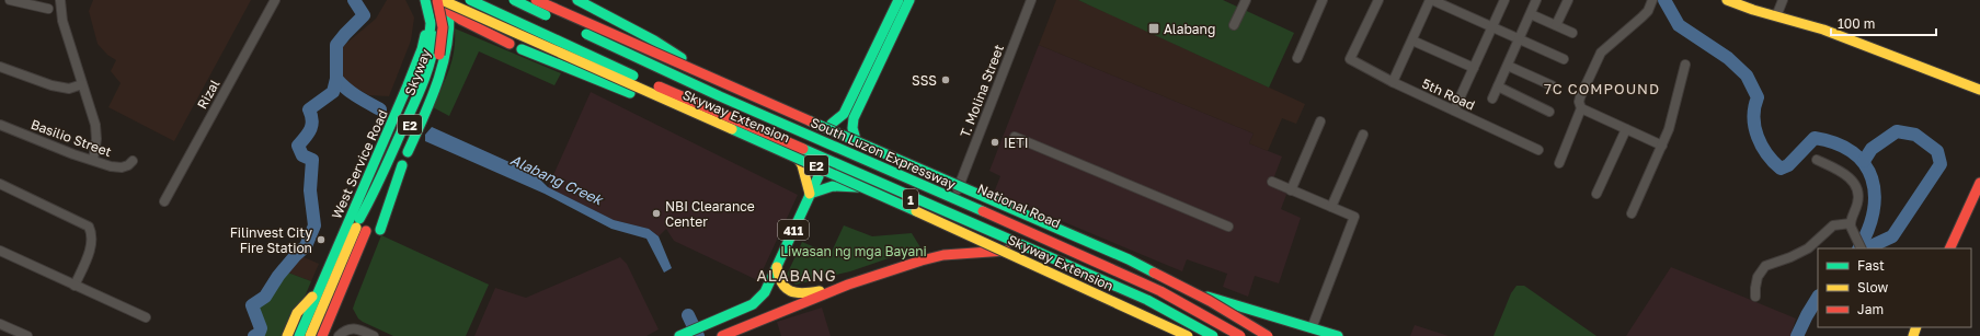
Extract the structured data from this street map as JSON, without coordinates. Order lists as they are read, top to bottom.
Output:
{
  "streets": {
    "main road": [
      "Skyway",
      "Skyway Extension",
      "E2",
      "South Luzon Expressway",
      "West Service Road",
      "1",
      "National Road",
      "411"
    ],
    "street": [
      "T. Molina Street",
      "Rizal",
      "5th Road",
      "Basilio Street"
    ]
  },
  "crossings": [
    ["Skyway", "E2"],
    ["T. Molina Street", "National Road"],
    ["1", "National Road"],
    ["1", "411"]
  ],
  "districts": ["7C COMPOUND", "ALABANG"],
  "water": ["Alabang Creek"],
  "parks": ["Liwasan ng mga Bayani"],
  "places": {
    "transit": ["Alabang"],
    "other": [
      "SSS",
      "IETI",
      "NBI Clearance Center",
      "Filinvest City Fire Station"
    ]
  },
  "legend": ["Fast", "Slow", "Jam"],
  "scale_bar": "100 m"
}
